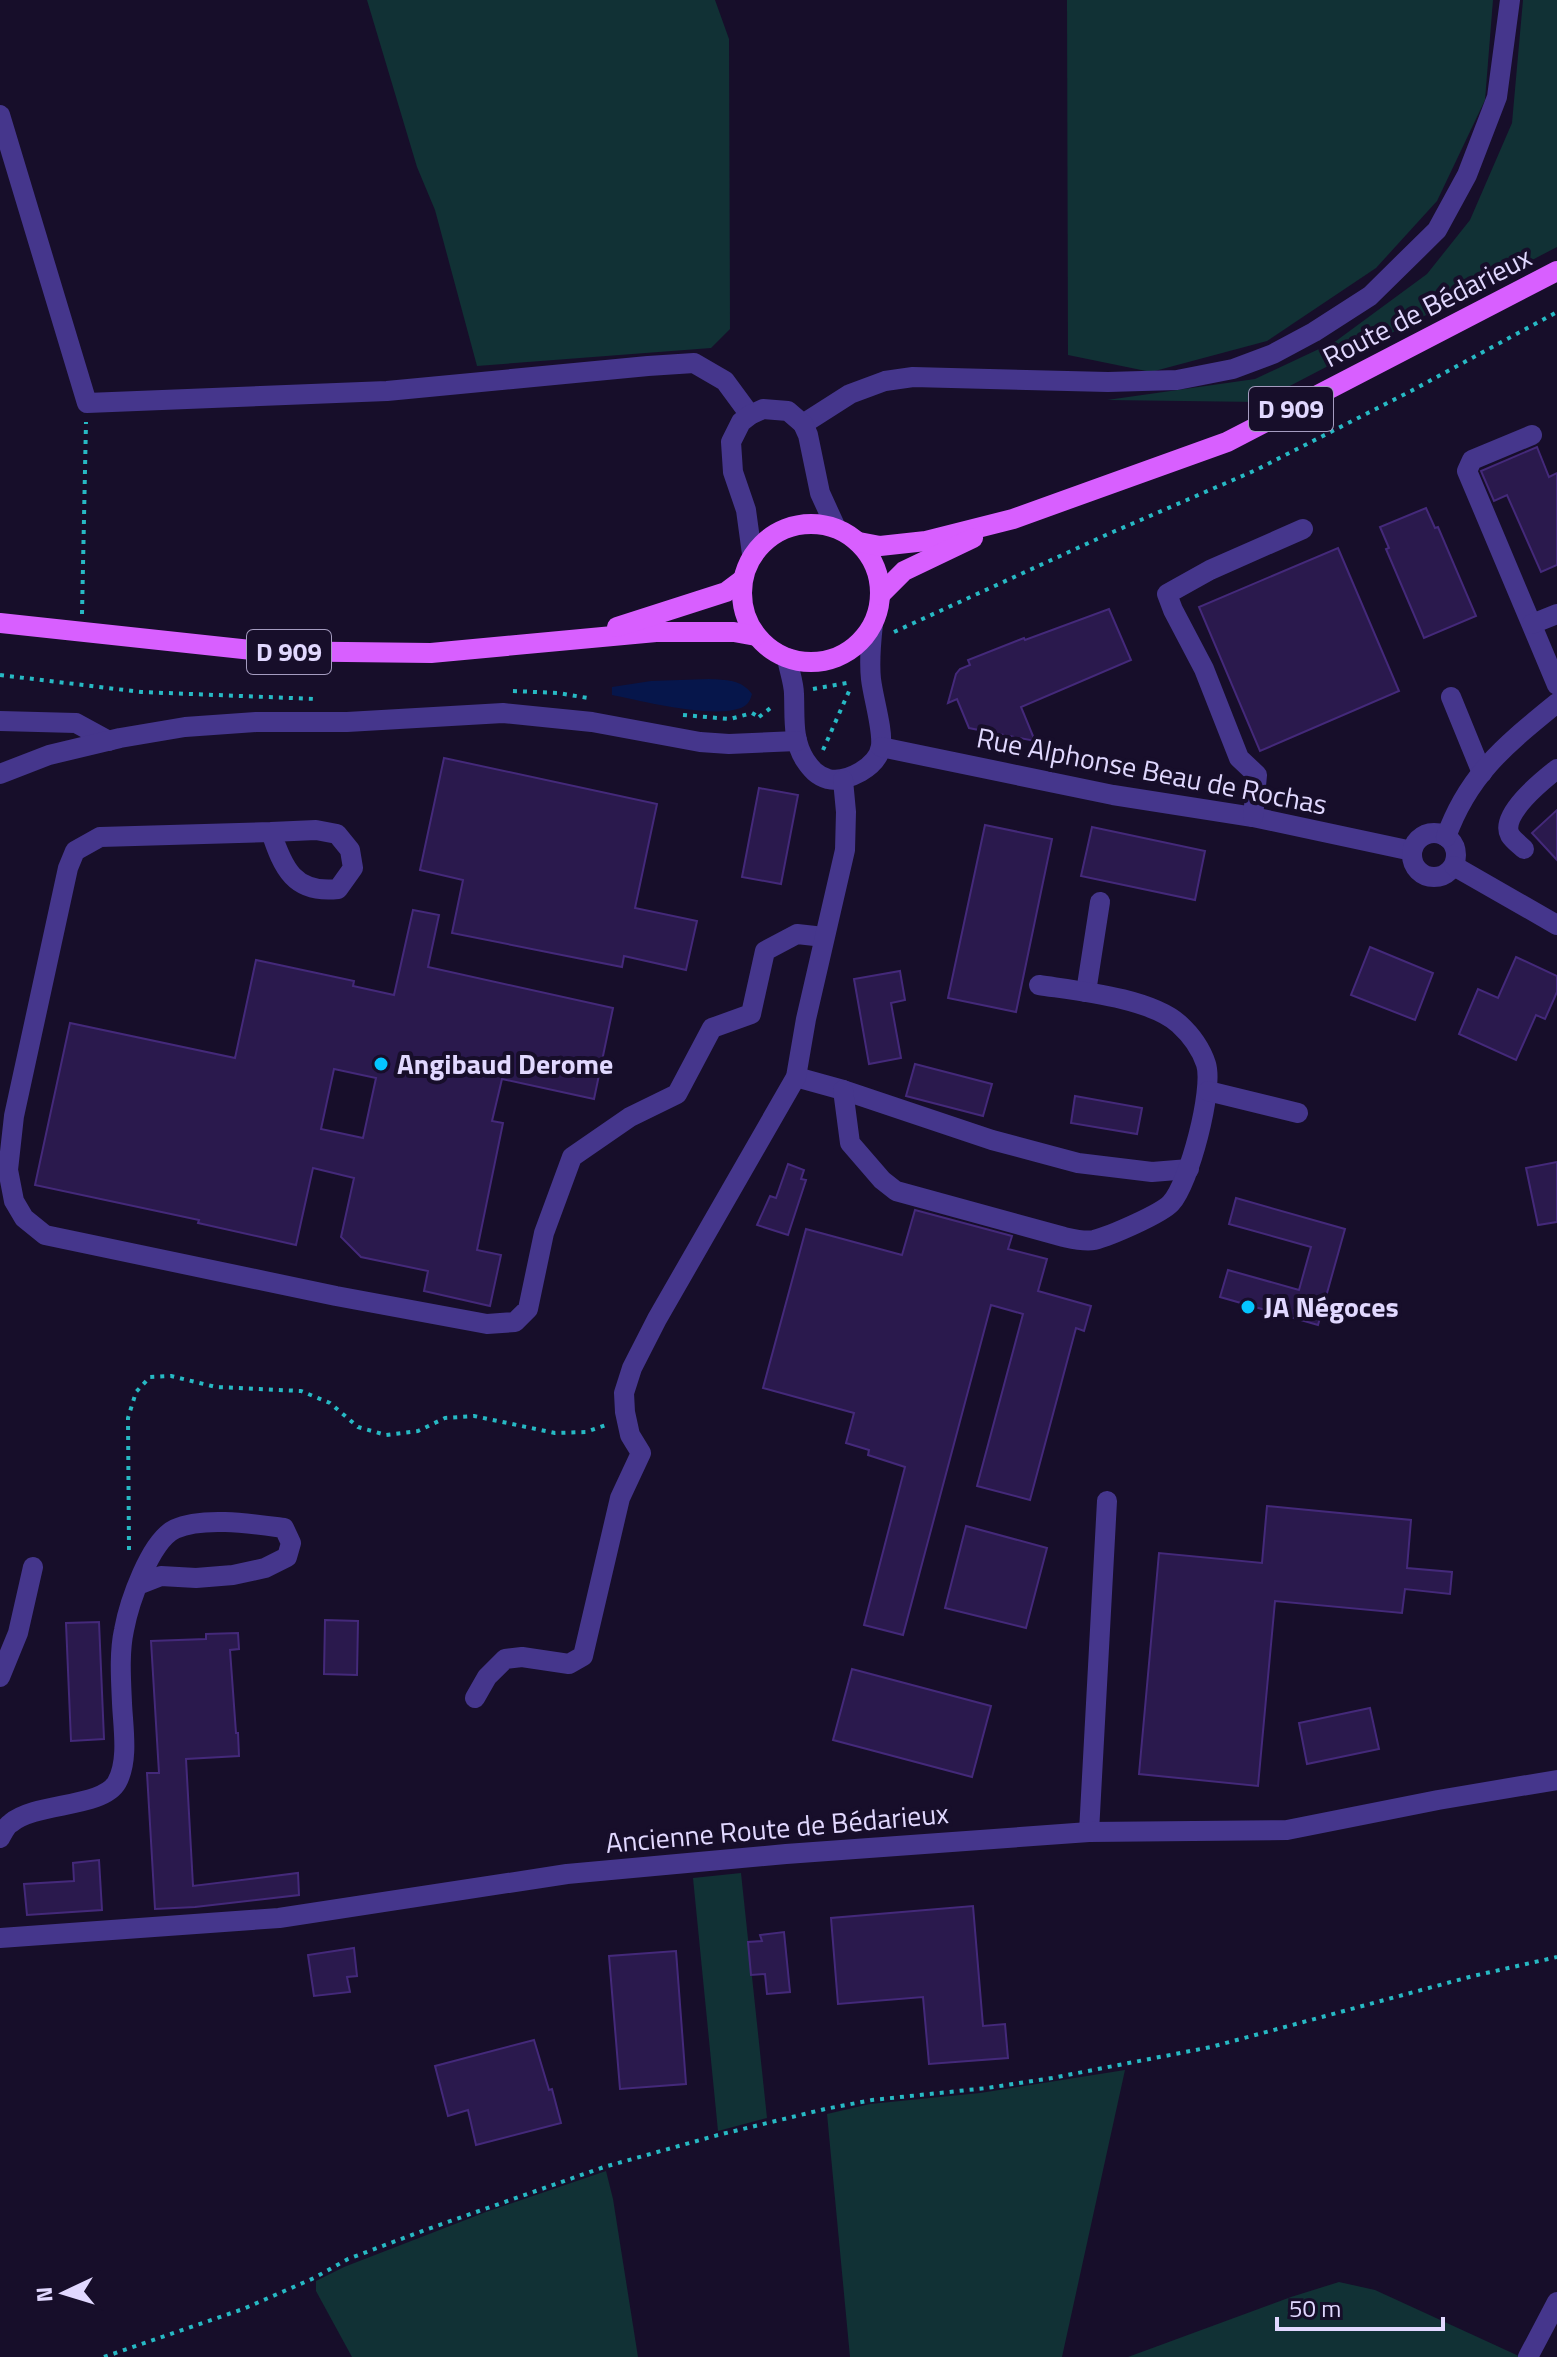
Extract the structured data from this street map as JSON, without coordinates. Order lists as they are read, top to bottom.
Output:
{
  "streets": {
    "main road": ["Route de Bédarieux", "D 909"],
    "street": ["Rue Alphonse Beau de Rochas", "Ancienne Route de Bédarieux"]
  },
  "crossings": [
    ["Route de Bédarieux", "D 909"]
  ],
  "places": ["Angibaud Derome", "JA Négoces"],
  "scale_bar": "50 m",
  "north": "left"
}
